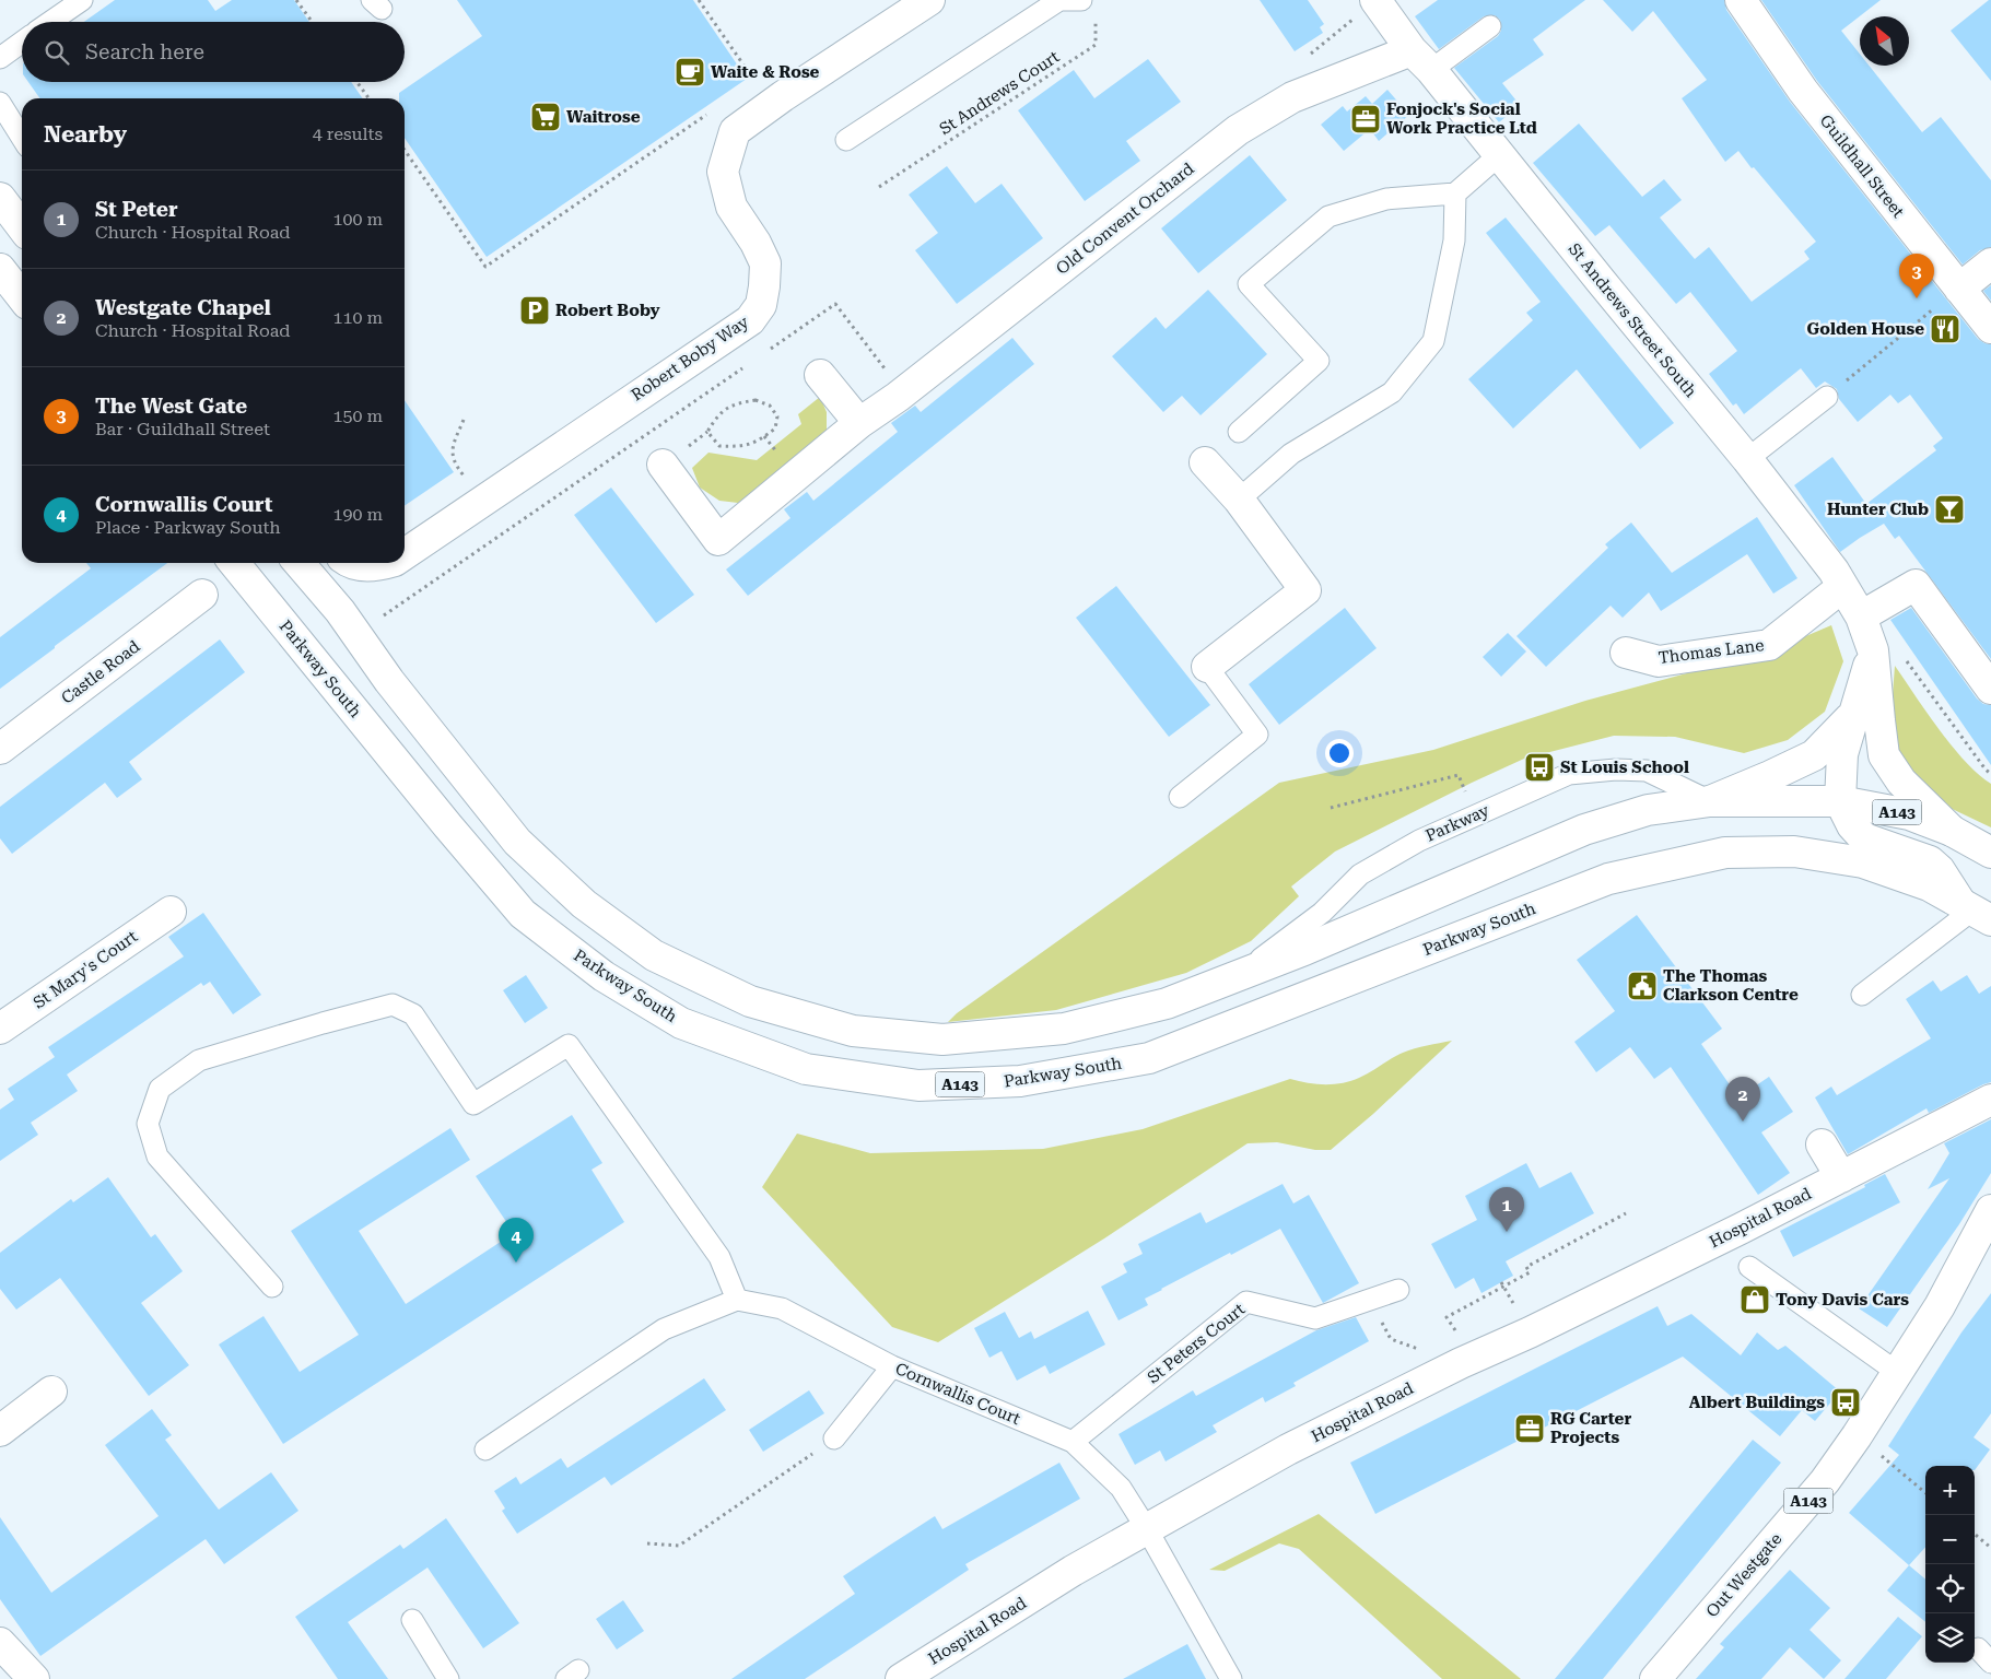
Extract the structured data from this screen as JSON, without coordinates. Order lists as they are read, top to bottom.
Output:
{
  "streets": {
    "street": [
      "Guildhall Street",
      "Old Convent Orchard",
      "St Andrews Street South",
      "Robert Boby Way",
      "Thomas Lane",
      "Parkway South",
      "Castle Road",
      "A143",
      "St Mary's Court",
      "Hospital Road",
      "Out Westgate"
    ],
    "lane": ["Parkway", "St Peters Court", "Cornwallis Court"],
    "path": ["St Andrews Court"]
  },
  "crossings": [
    ["Old Convent Orchard", "St Andrews Street South"],
    ["St Andrews Street South", "Thomas Lane"],
    ["St Andrews Street South", "A143"],
    ["A143", "Parkway"],
    ["Hospital Road", "Cornwallis Court"],
    ["St Peters Court", "Cornwallis Court"]
  ],
  "places": {
    "cafe": ["Waite & Rose"],
    "supermarket": ["Waitrose"],
    "office": ["Fonjock's Social Work Practice Ltd", "RG Carter Projects"],
    "parking": ["Robert Boby"],
    "restaurant": ["Golden House"],
    "bar": ["Hunter Club"],
    "bus stop": ["St Louis School", "Albert Buildings"],
    "public building": ["The Thomas Clarkson Centre"],
    "shop": ["Tony Davis Cars"]
  },
  "north": "top left",
  "page": {
    "search": "Search here",
    "heading": ["Nearby", "4 results"],
    "list": [
      {
        "mark": "1",
        "name": "St Peter",
        "note": "Church · Hospital Road",
        "value": "100 m"
      },
      {
        "mark": "2",
        "name": "Westgate Chapel",
        "note": "Church · Hospital Road",
        "value": "110 m"
      },
      {
        "mark": "3",
        "name": "The West Gate",
        "note": "Bar · Guildhall Street",
        "value": "150 m"
      },
      {
        "mark": "4",
        "name": "Cornwallis Court",
        "note": "Place · Parkway South",
        "value": "190 m"
      }
    ],
    "pins": [
      "3",
      "2",
      "1",
      "4"
    ],
    "map_buttons": ["+", "−"]
  }
}
